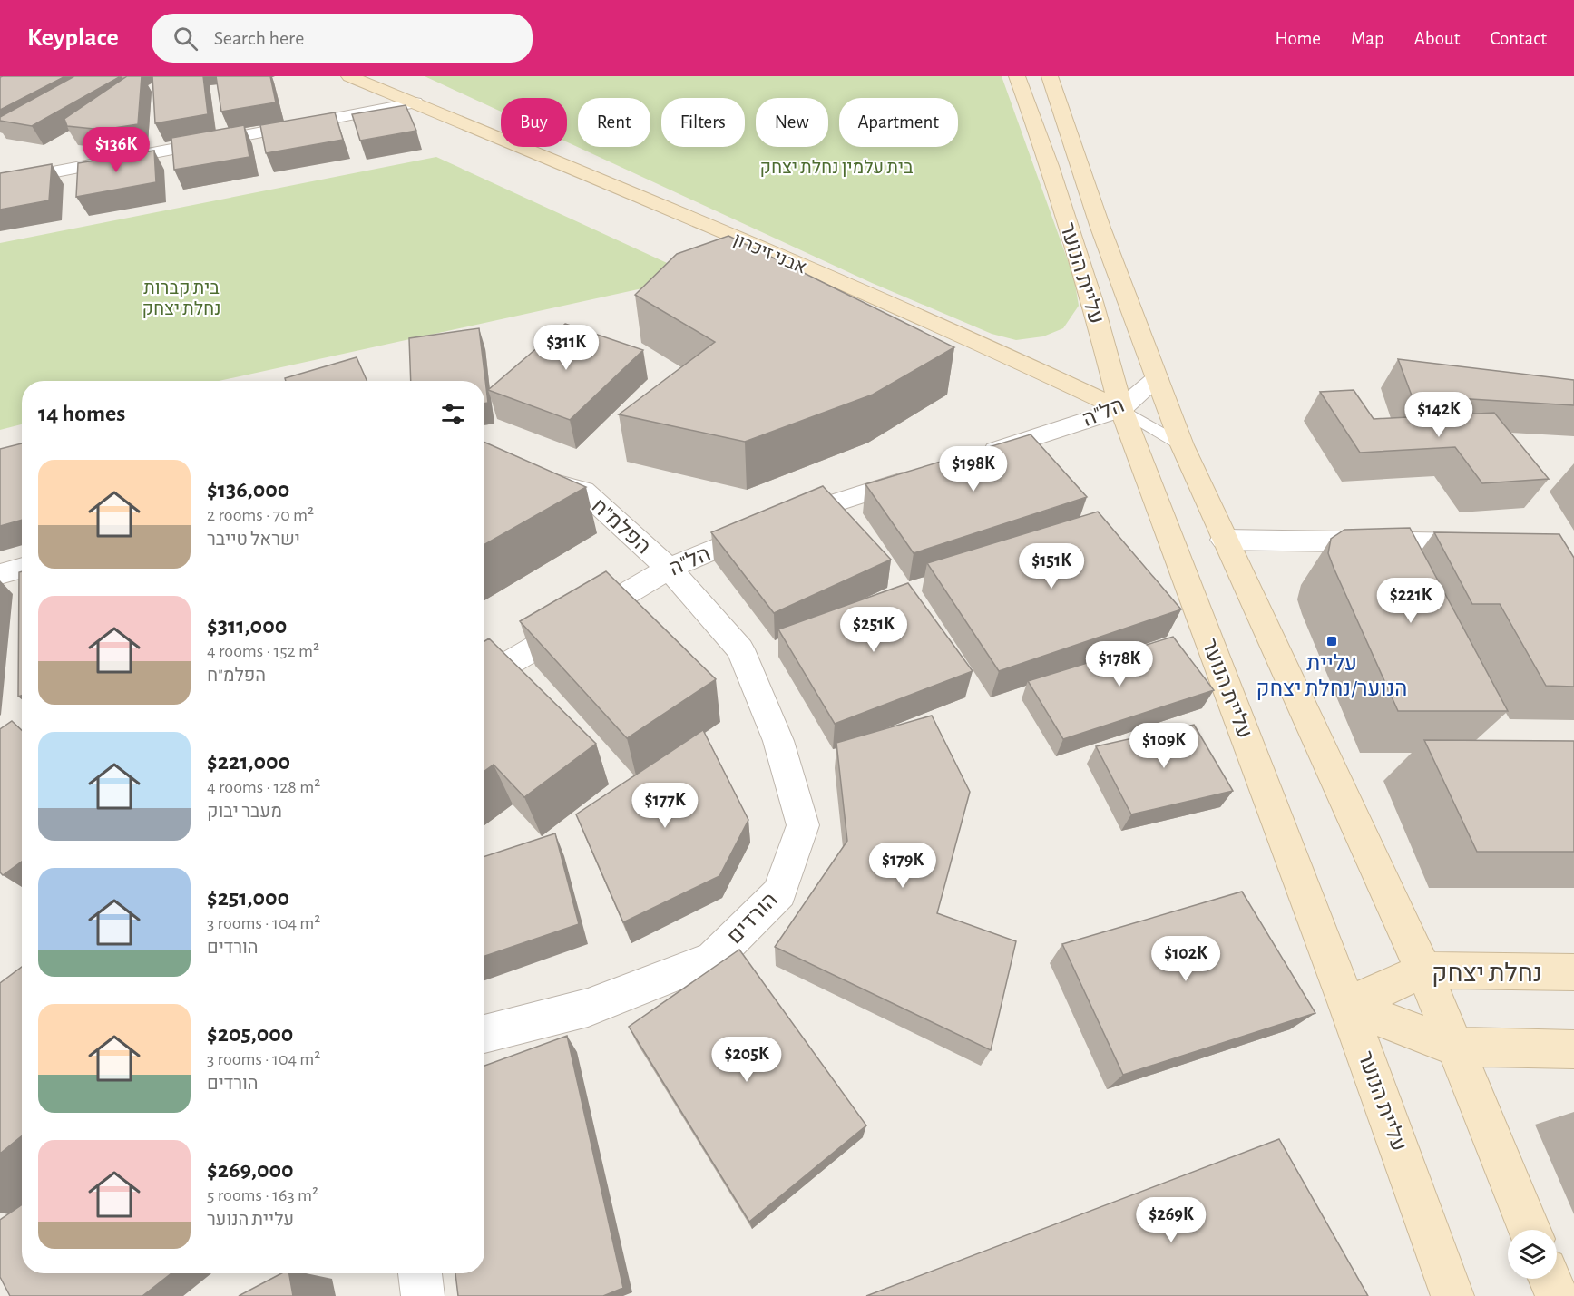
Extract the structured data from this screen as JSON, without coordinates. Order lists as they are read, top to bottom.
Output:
{
  "streets": {
    "street": [
      "אבני זיכרון",
      "עליית הנוער",
      "הל\"ה",
      "הפלמ\"ח",
      "הורדים",
      "נחלת יצחק"
    ]
  },
  "crossings": [
    ["אבני זיכרון", "עליית הנוער"],
    ["אבני זיכרון", "הל\"ה"],
    ["עליית הנוער", "הל\"ה"],
    ["עליית הנוער", "נחלת יצחק"],
    ["הל\"ה", "הפלמ\"ח"],
    ["הל\"ה", "הורדים"],
    ["הפלמ\"ח", "הורדים"]
  ],
  "parks": ["בית עלמין נחלת יצחק", "בית קברות נחלת יצחק"],
  "places": {
    "transit": ["עליית הנוער/נחלת יצחק"]
  },
  "page": {
    "header": "Keyplace",
    "search": "Search here",
    "nav": [
      "Home",
      "Map",
      "About",
      "Contact"
    ],
    "chip": [
      "Buy",
      "Rent",
      "Filters",
      "New",
      "Apartment"
    ],
    "price": [
      "$136K",
      "$311K",
      "$142K",
      "$198K",
      "$151K",
      "$221K",
      "$251K",
      "$178K",
      "$109K",
      "$177K",
      "$179K",
      "$102K",
      "$205K",
      "$269K"
    ],
    "heading": "14 homes",
    "list": [
      {
        "name": "$136,000",
        "note": "2 rooms · 70 m² · ישראל טייבר"
      },
      {
        "name": "$311,000",
        "note": "4 rooms · 152 m² · הפלמ\"ח"
      },
      {
        "name": "$221,000",
        "note": "4 rooms · 128 m² · מעבר יבוק"
      },
      {
        "name": "$251,000",
        "note": "3 rooms · 104 m² · הורדים"
      },
      {
        "name": "$205,000",
        "note": "3 rooms · 104 m² · הורדים"
      },
      {
        "name": "$269,000",
        "note": "5 rooms · 163 m² · עליית הנוער"
      }
    ]
  }
}
